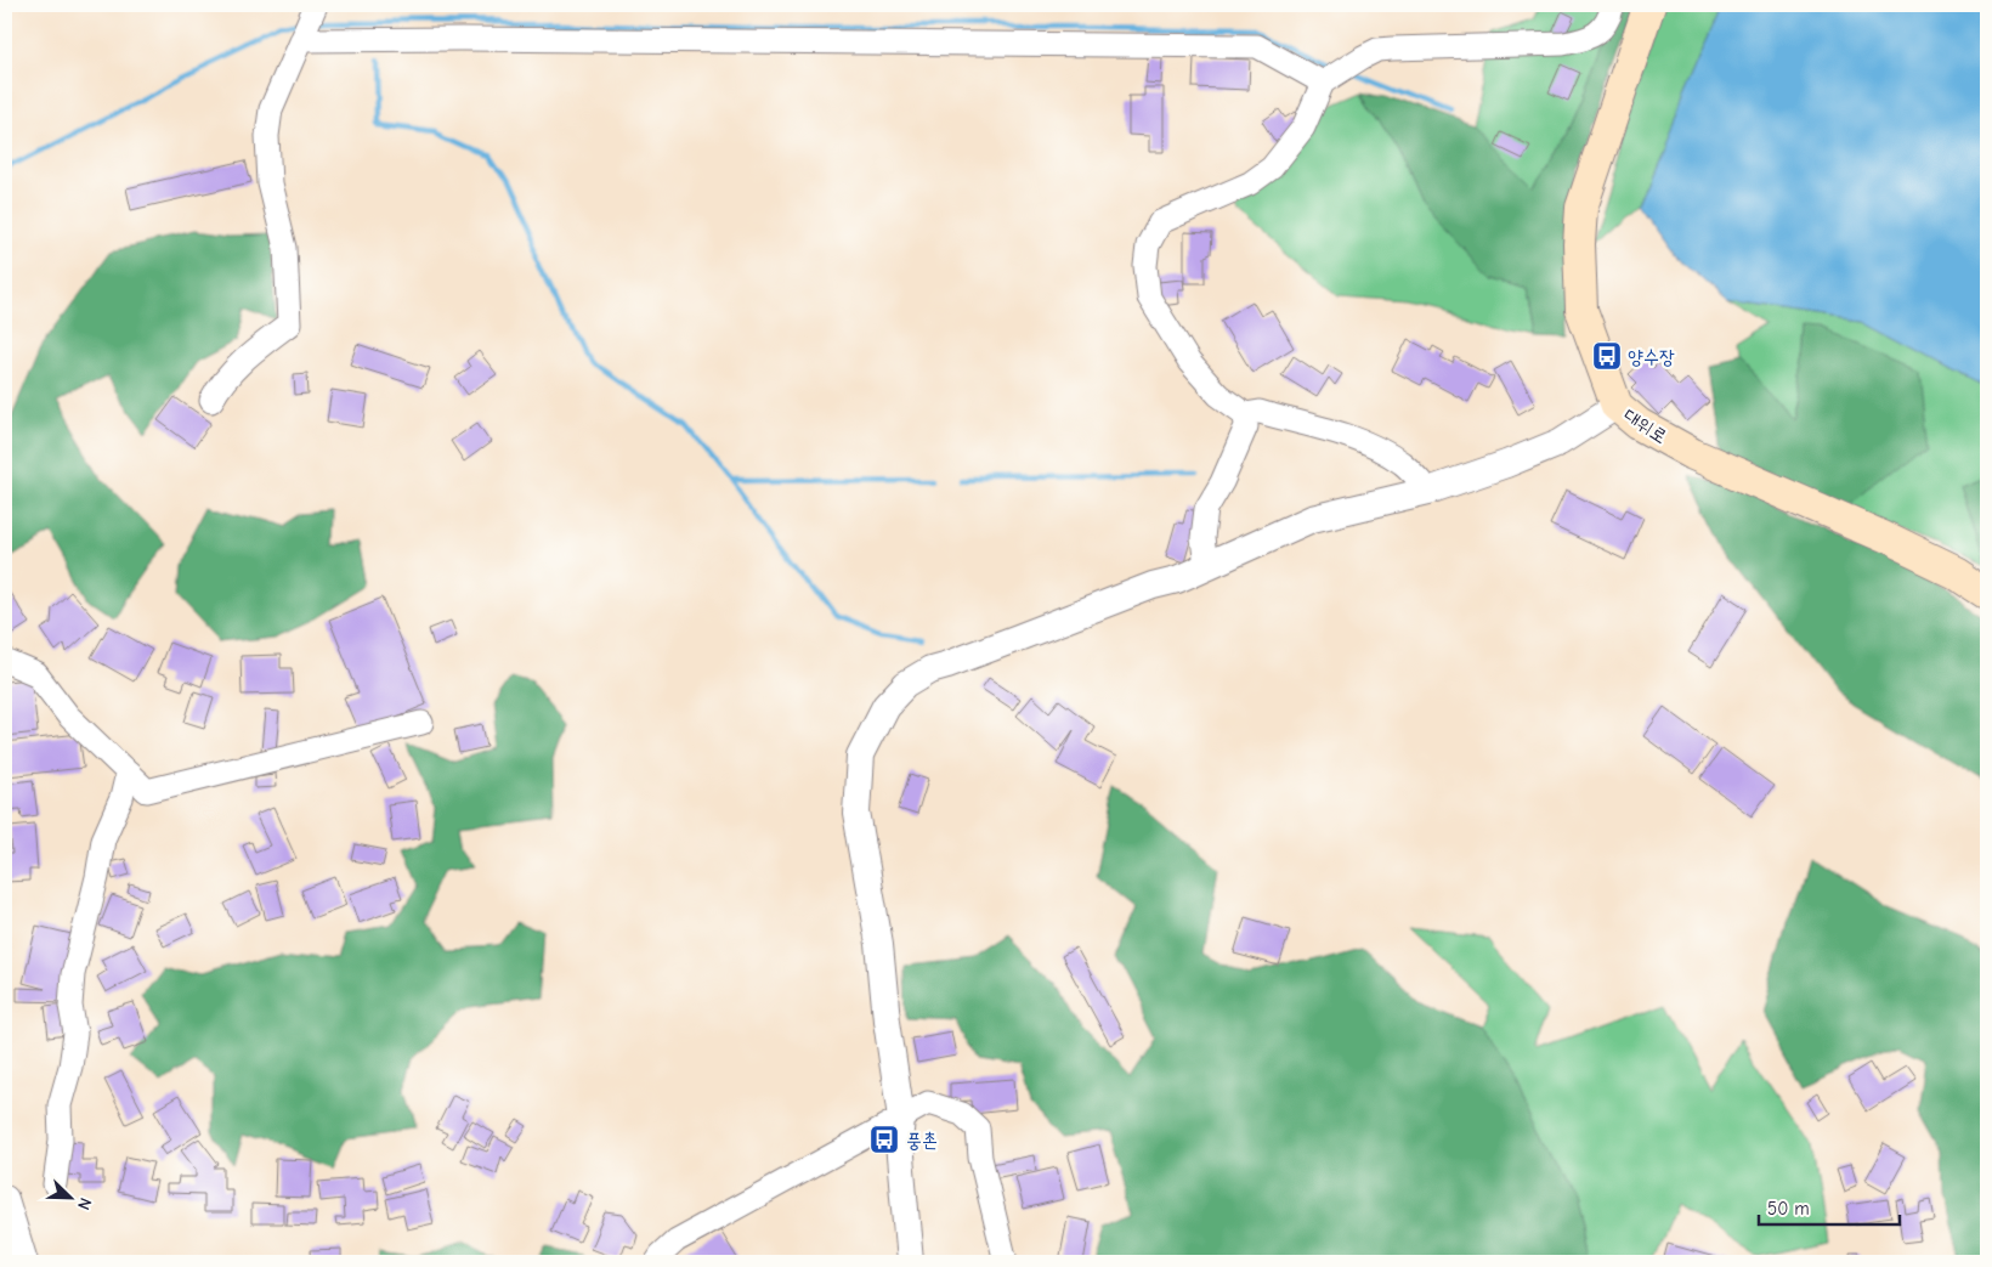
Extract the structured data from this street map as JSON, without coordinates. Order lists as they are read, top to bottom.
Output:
{
  "streets": {
    "main road": ["대위로"]
  },
  "places": {
    "bus stop": ["양수장", "풍촌"]
  },
  "scale_bar": "50 m",
  "north": "bottom right"
}
